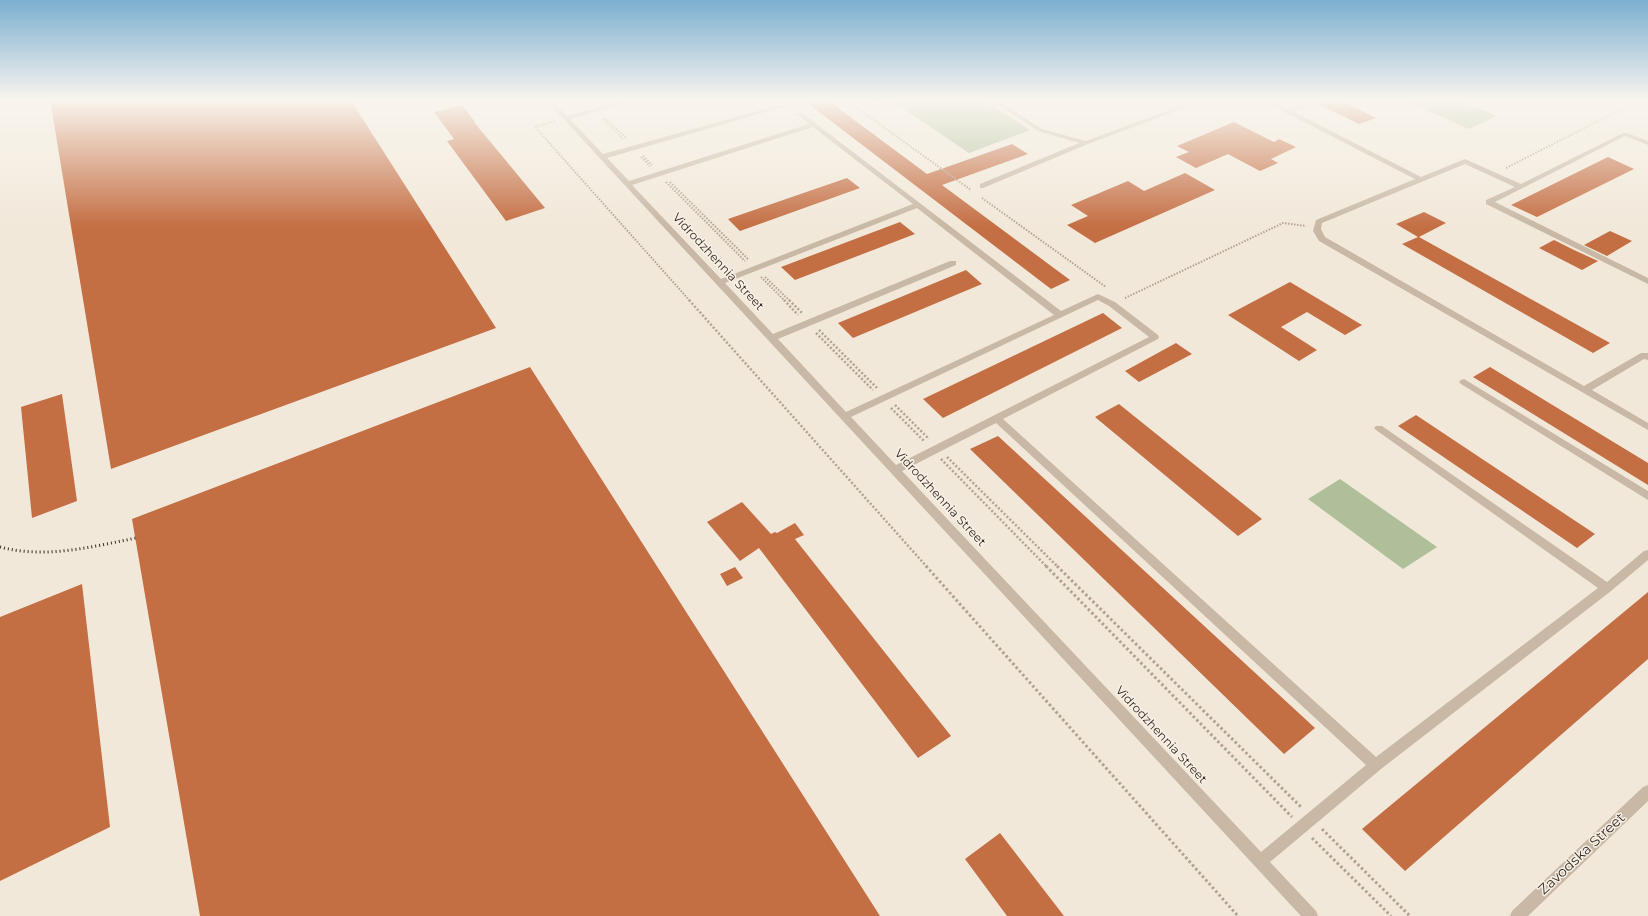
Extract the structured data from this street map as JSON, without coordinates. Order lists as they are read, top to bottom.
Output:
{
  "streets": {
    "street": ["Vidrodzhennia Street", "Zavodska Street"]
  }
}
